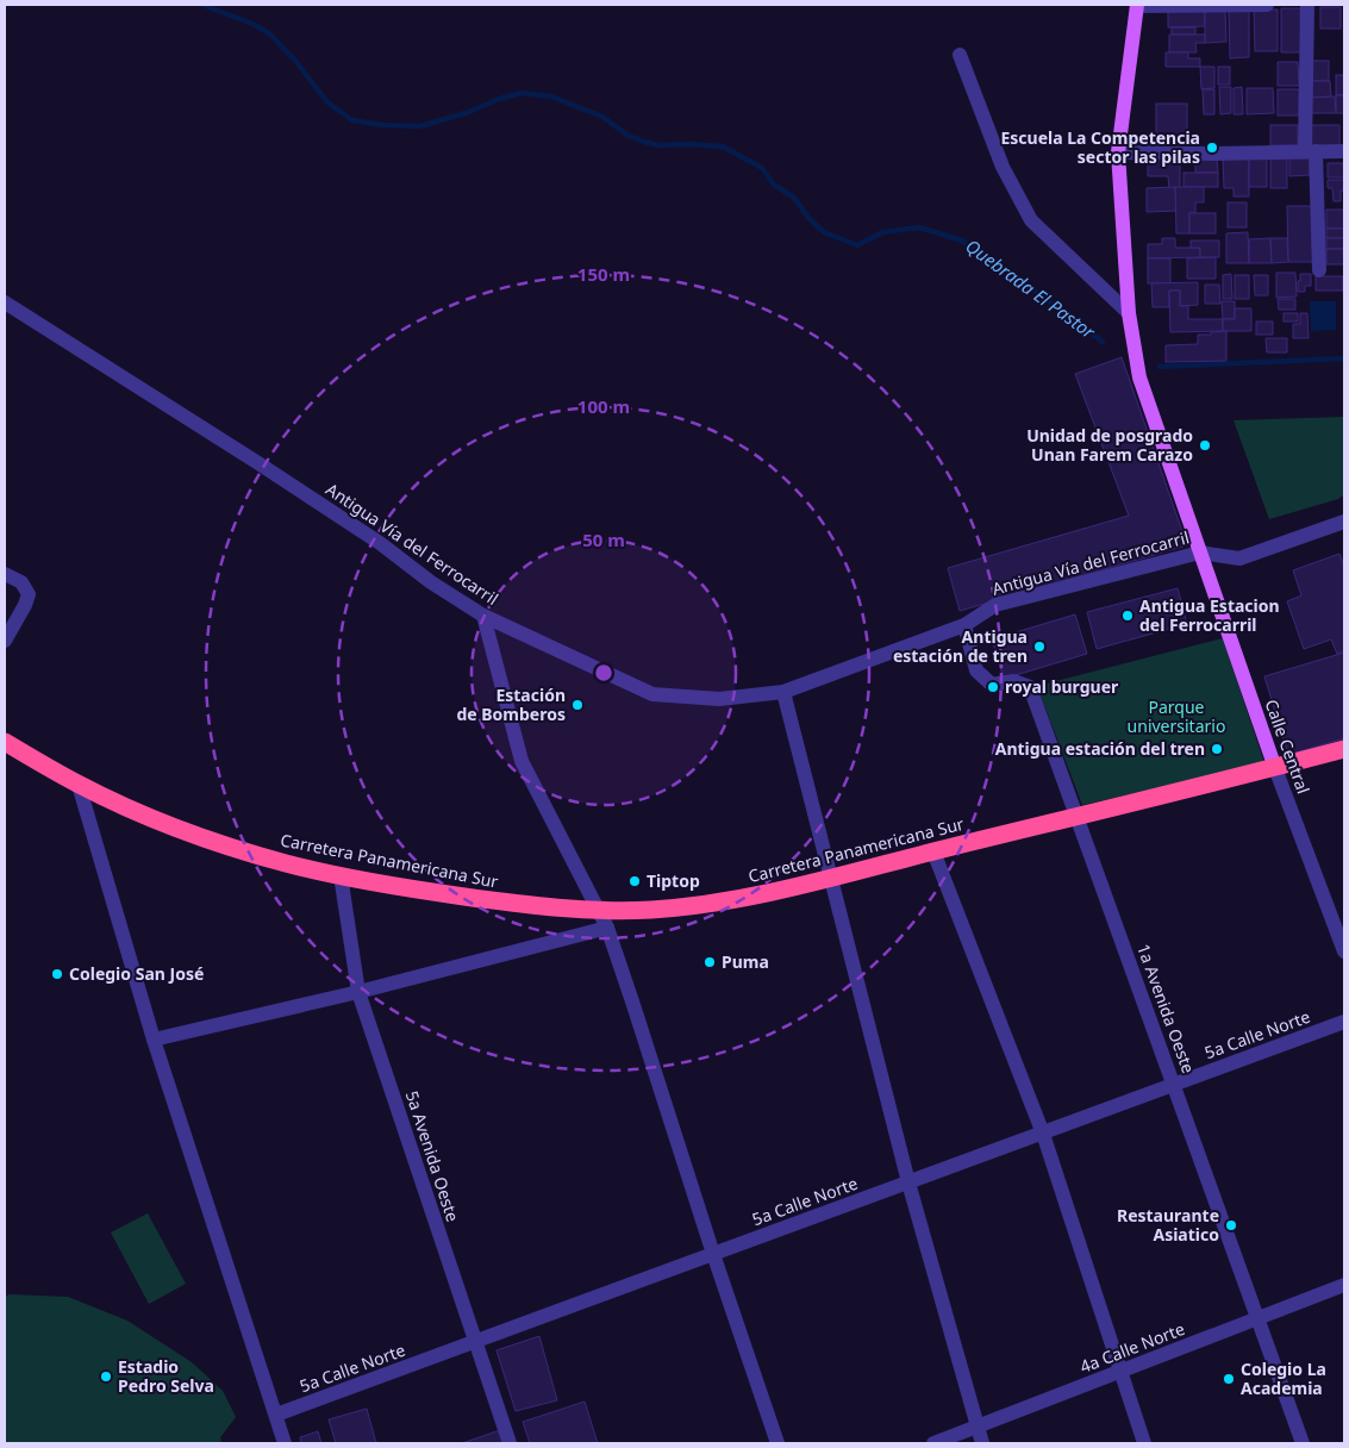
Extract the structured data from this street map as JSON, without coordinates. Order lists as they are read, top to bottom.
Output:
{
  "streets": {
    "highway": ["Carretera Panamericana Sur"],
    "main road": ["Calle Central"],
    "street": [
      "Antigua Vía del Ferrocarril",
      "1a Avenida Oeste",
      "5a Calle Norte",
      "5a Avenida Oeste",
      "4a Calle Norte"
    ]
  },
  "crossings": [
    ["Antigua Vía del Ferrocarril", "Calle Central"],
    ["Antigua Vía del Ferrocarril", "1a Avenida Oeste"],
    ["Calle Central", "Carretera Panamericana Sur"],
    ["Carretera Panamericana Sur", "1a Avenida Oeste"],
    ["Carretera Panamericana Sur", "5a Avenida Oeste"],
    ["1a Avenida Oeste", "5a Calle Norte"],
    ["1a Avenida Oeste", "4a Calle Norte"],
    ["5a Calle Norte", "5a Avenida Oeste"]
  ],
  "water": ["Quebrada El Pastor"],
  "parks": ["Parque universitario"],
  "places": [
    "Escuela La Competencia sector las pilas",
    "Unidad de posgrado Unan Farem Carazo",
    "Antigua Estacion del Ferrocarril",
    "Antigua estación de tren",
    "royal burguer",
    "Estación de Bomberos",
    "Antigua estación del tren",
    "Tiptop",
    "Puma",
    "Colegio San José",
    "Restaurante Asiatico",
    "Estadio Pedro Selva",
    "Colegio La Academia"
  ],
  "rings": ["150 m", "100 m", "50 m"]
}
